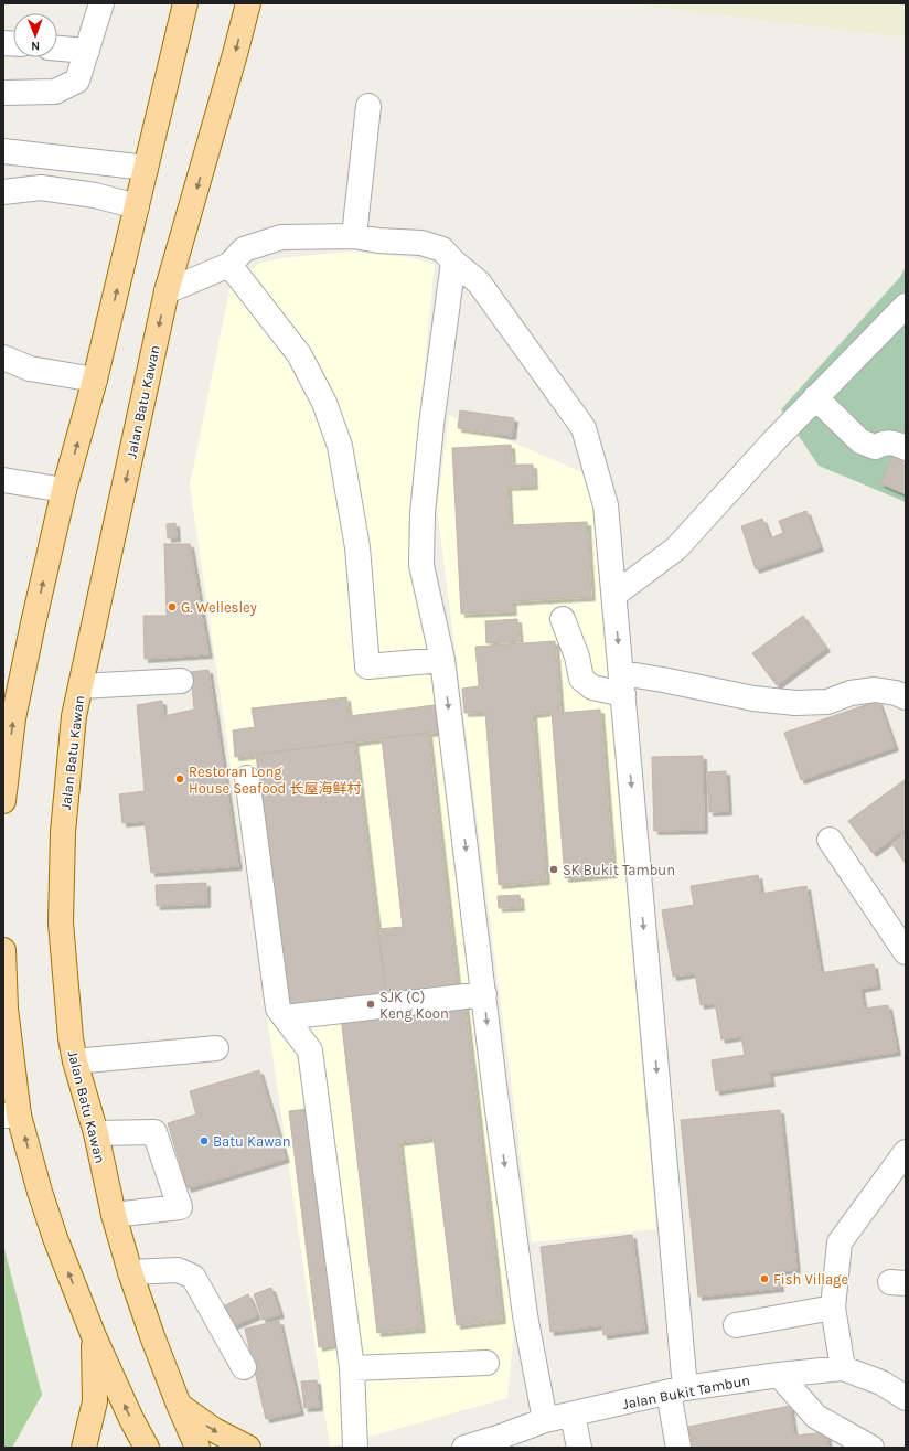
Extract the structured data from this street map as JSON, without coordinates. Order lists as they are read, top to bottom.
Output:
{
  "streets": {
    "main road": ["Jalan Batu Kawan"],
    "street": ["Jalan Bukit Tambun"]
  },
  "places": [
    "G. Wellesley",
    "Restoran Long House Seafood 长屋海鲜村",
    "SK Bukit Tambun",
    "SJK (C) Keng Koon",
    "Batu Kawan",
    "Fish Village"
  ],
  "north": "bottom"
}
